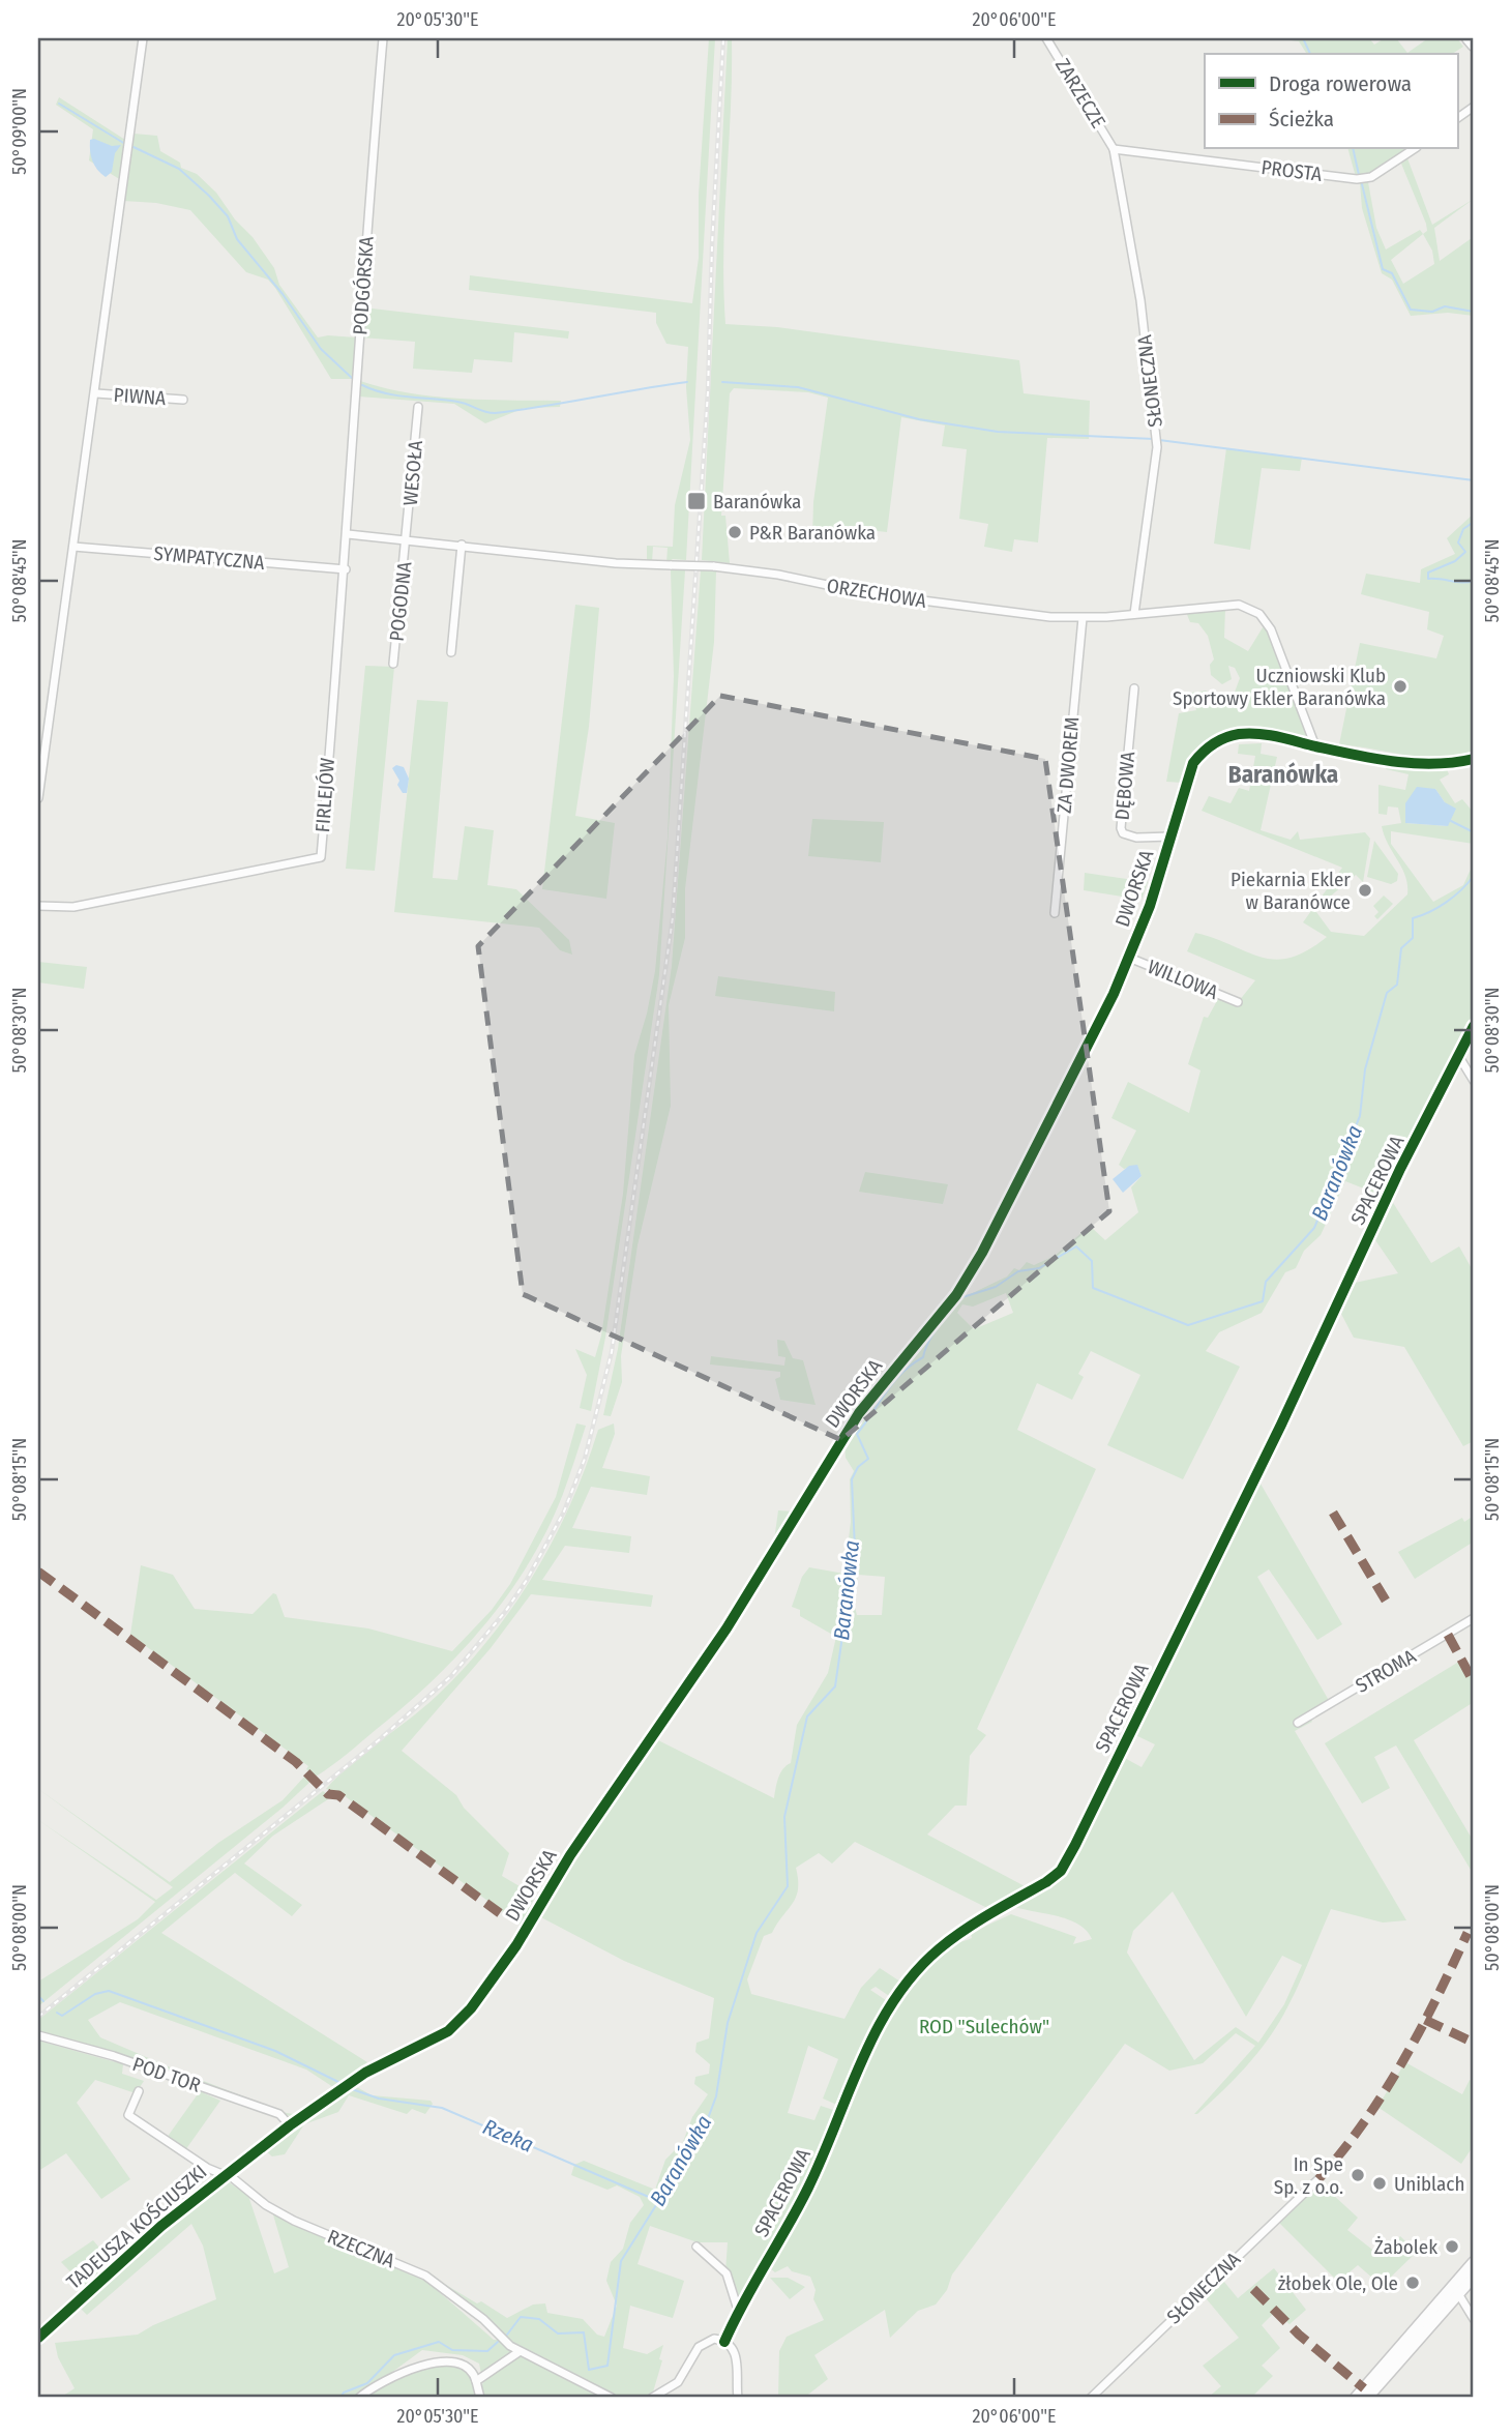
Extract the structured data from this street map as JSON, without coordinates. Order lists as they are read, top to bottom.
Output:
{
  "streets": {
    "street": [
      "ZARZECZE",
      "PROSTA",
      "PODGÓRSKA",
      "SŁONECZNA",
      "PIWNA",
      "WESOŁA",
      "SYMPATYCZNA",
      "ORZECHOWA",
      "POGODNA",
      "ZA DWOREM",
      "DĘBOWA",
      "FIRLEJÓW",
      "DWORSKA",
      "WILLOWA",
      "SPACEROWA",
      "STROMA",
      "POD TOR",
      "TADEUSZA KOŚCIUSZKI",
      "RZECZNA"
    ]
  },
  "crossings": [
    ["ZARZECZE", "PROSTA"],
    ["ZARZECZE", "SŁONECZNA"],
    ["PROSTA", "SŁONECZNA"],
    ["PODGÓRSKA", "ORZECHOWA"],
    ["PODGÓRSKA", "FIRLEJÓW"],
    ["SŁONECZNA", "ORZECHOWA"],
    ["WESOŁA", "ORZECHOWA"],
    ["WESOŁA", "POGODNA"],
    ["SYMPATYCZNA", "FIRLEJÓW"],
    ["ORZECHOWA", "POGODNA"],
    ["ORZECHOWA", "ZA DWOREM"],
    ["ORZECHOWA", "FIRLEJÓW"],
    ["ORZECHOWA", "DWORSKA"],
    ["DĘBOWA", "DWORSKA"],
    ["DWORSKA", "WILLOWA"],
    ["DWORSKA", "POD TOR"],
    ["DWORSKA", "TADEUSZA KOŚCIUSZKI"],
    ["DWORSKA", "RZECZNA"],
    ["TADEUSZA KOŚCIUSZKI", "RZECZNA"]
  ],
  "districts": ["Baranówka"],
  "water": ["Baranówka", "Rzeka"],
  "parks": ["ROD \"Sulechów\""],
  "places": {
    "transit": ["Baranówka"],
    "other": [
      "P&R Baranówka",
      "Uczniowski Klub Sportowy Ekler Baranówka",
      "Piekarnia Ekler w Baranówce",
      "In Spe Sp. z o.o.",
      "Uniblach",
      "Żabolek",
      "żłobek Ole, Ole"
    ]
  },
  "legend": ["Droga rowerowa", "Ścieżka"],
  "coordinates": [
    "20°05'30\"E",
    "20°06'00\"E",
    "50°09'00\"N",
    "50°08'45\"N",
    "50°08'30\"N",
    "50°08'15\"N",
    "50°08'00\"N"
  ]
}
